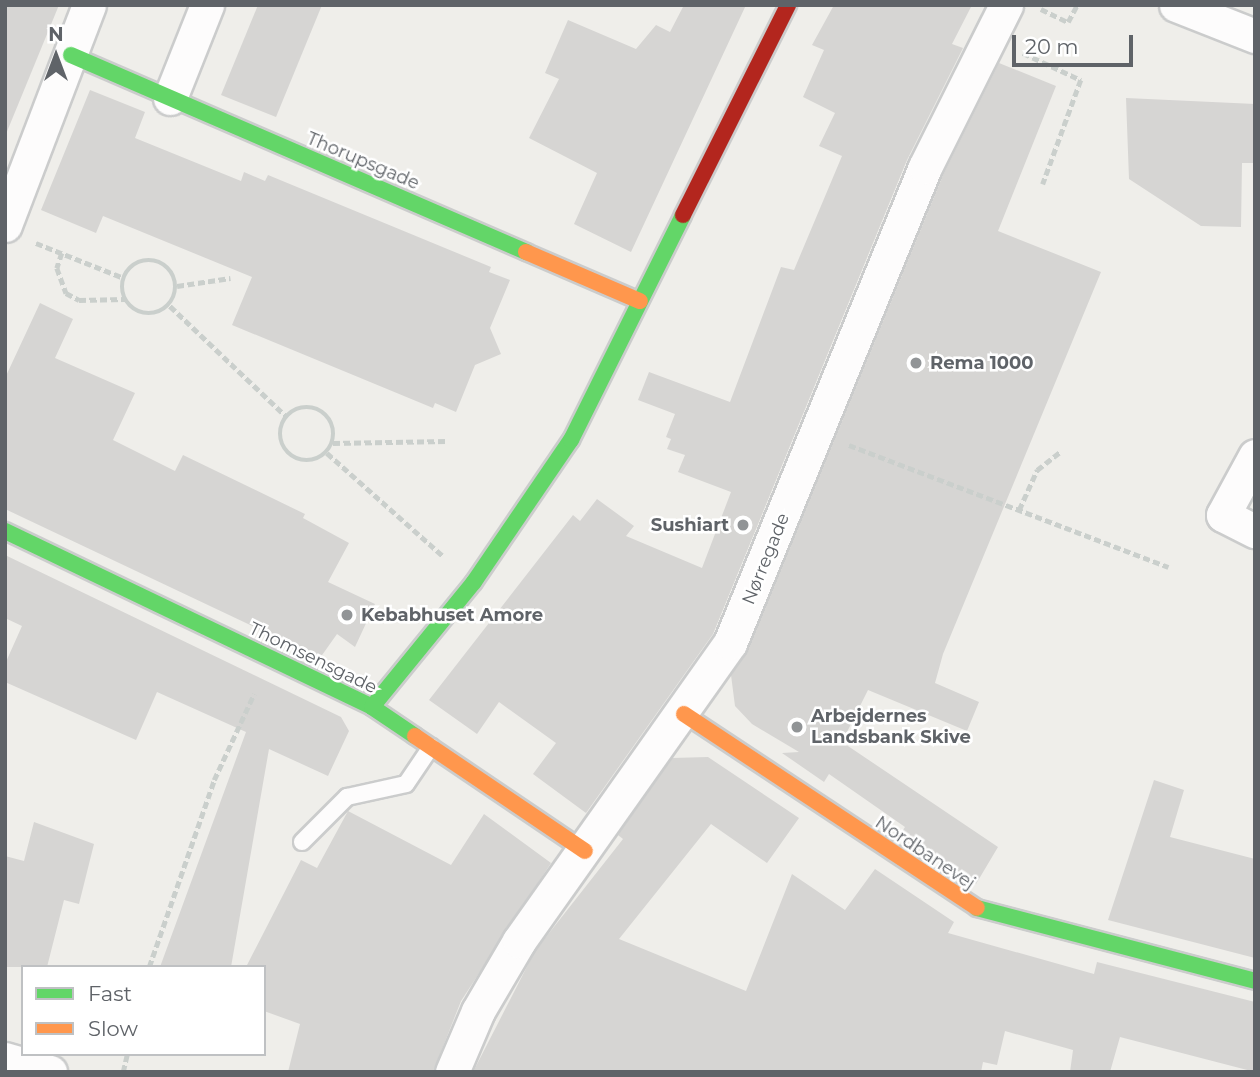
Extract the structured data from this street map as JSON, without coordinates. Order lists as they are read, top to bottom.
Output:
{
  "streets": {
    "street": [
      "Thorupsgade",
      "Nørregade",
      "Thomsensgade",
      "Nordbanevej"
    ]
  },
  "crossings": [
    ["Nørregade", "Thomsensgade"],
    ["Nørregade", "Nordbanevej"]
  ],
  "places": [
    "Rema 1000",
    "Sushiart",
    "Kebabhuset Amore",
    "Arbejdernes Landsbank Skive"
  ],
  "legend": ["Fast", "Slow"],
  "scale_bar": "20 m",
  "north": "top"
}
